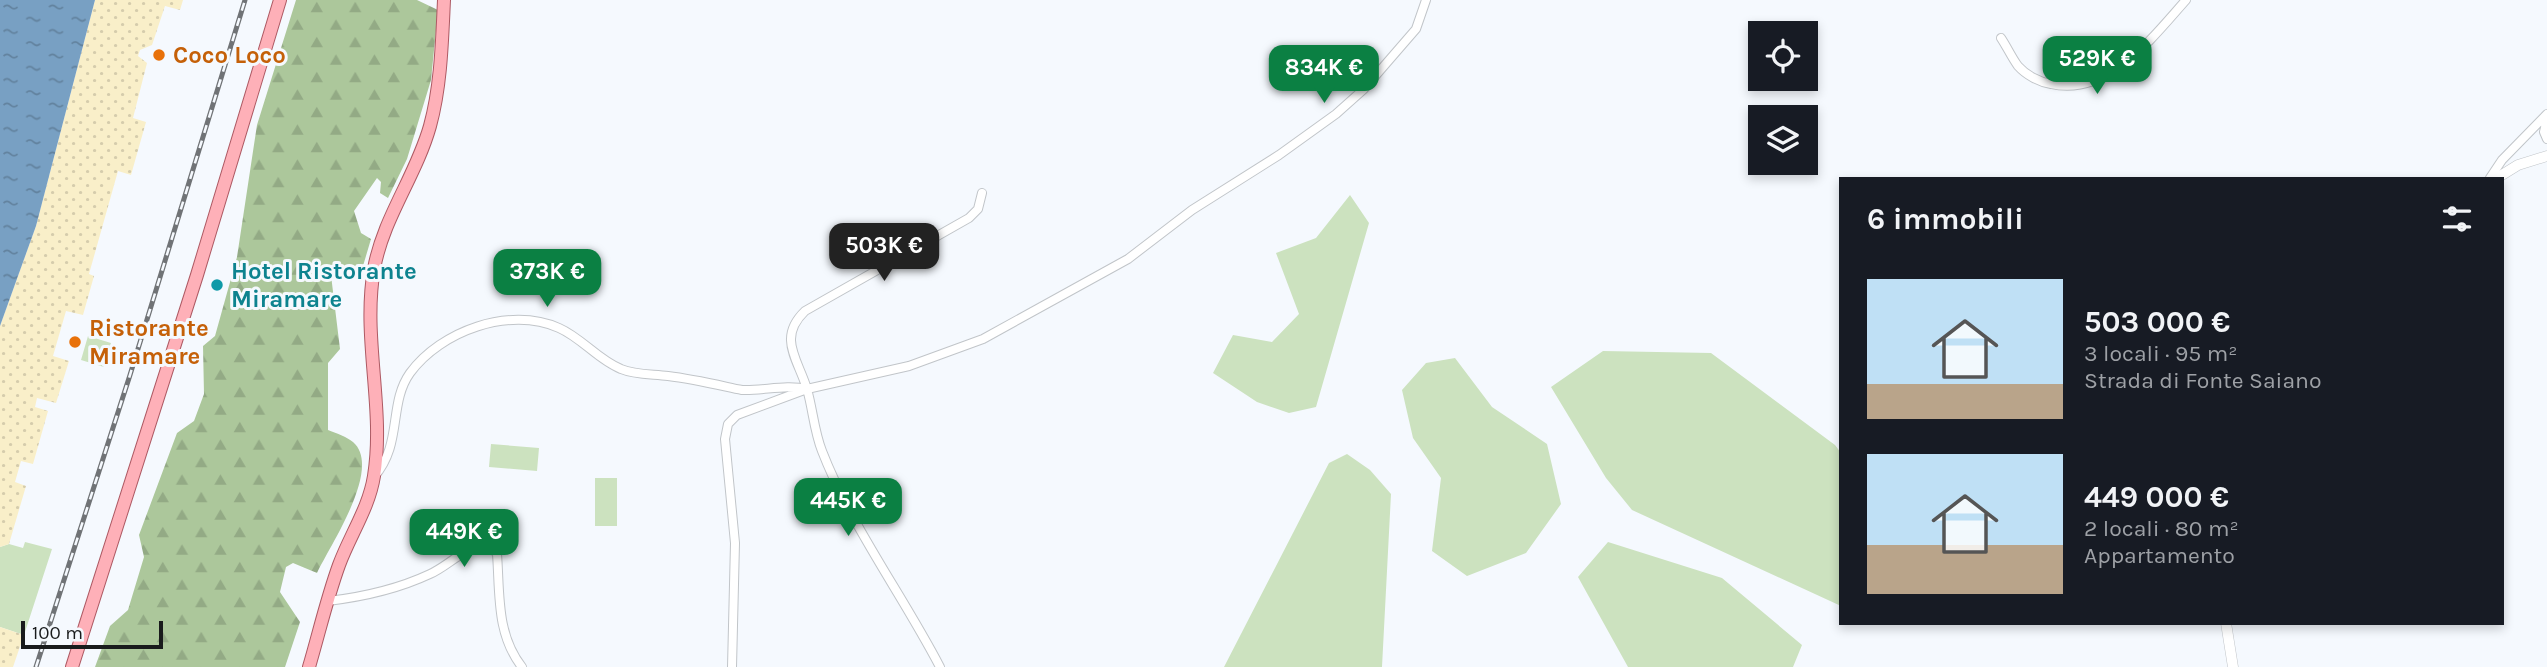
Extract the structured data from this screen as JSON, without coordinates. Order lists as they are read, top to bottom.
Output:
{
  "places": ["Coco Loco", "Hotel Ristorante Miramare", "Ristorante Miramare"],
  "scale_bar": "100 m",
  "page": {
    "price": [
      "529K €",
      "834K €",
      "503K €",
      "373K €",
      "445K €",
      "449K €"
    ],
    "heading": "6 immobili",
    "list": [
      {
        "name": "503 000 €",
        "note": "3 locali · 95 m² · Strada di Fonte Saiano"
      },
      {
        "name": "449 000 €",
        "note": "2 locali · 80 m² · Appartamento"
      }
    ],
    "scale": "100 m"
  }
}
